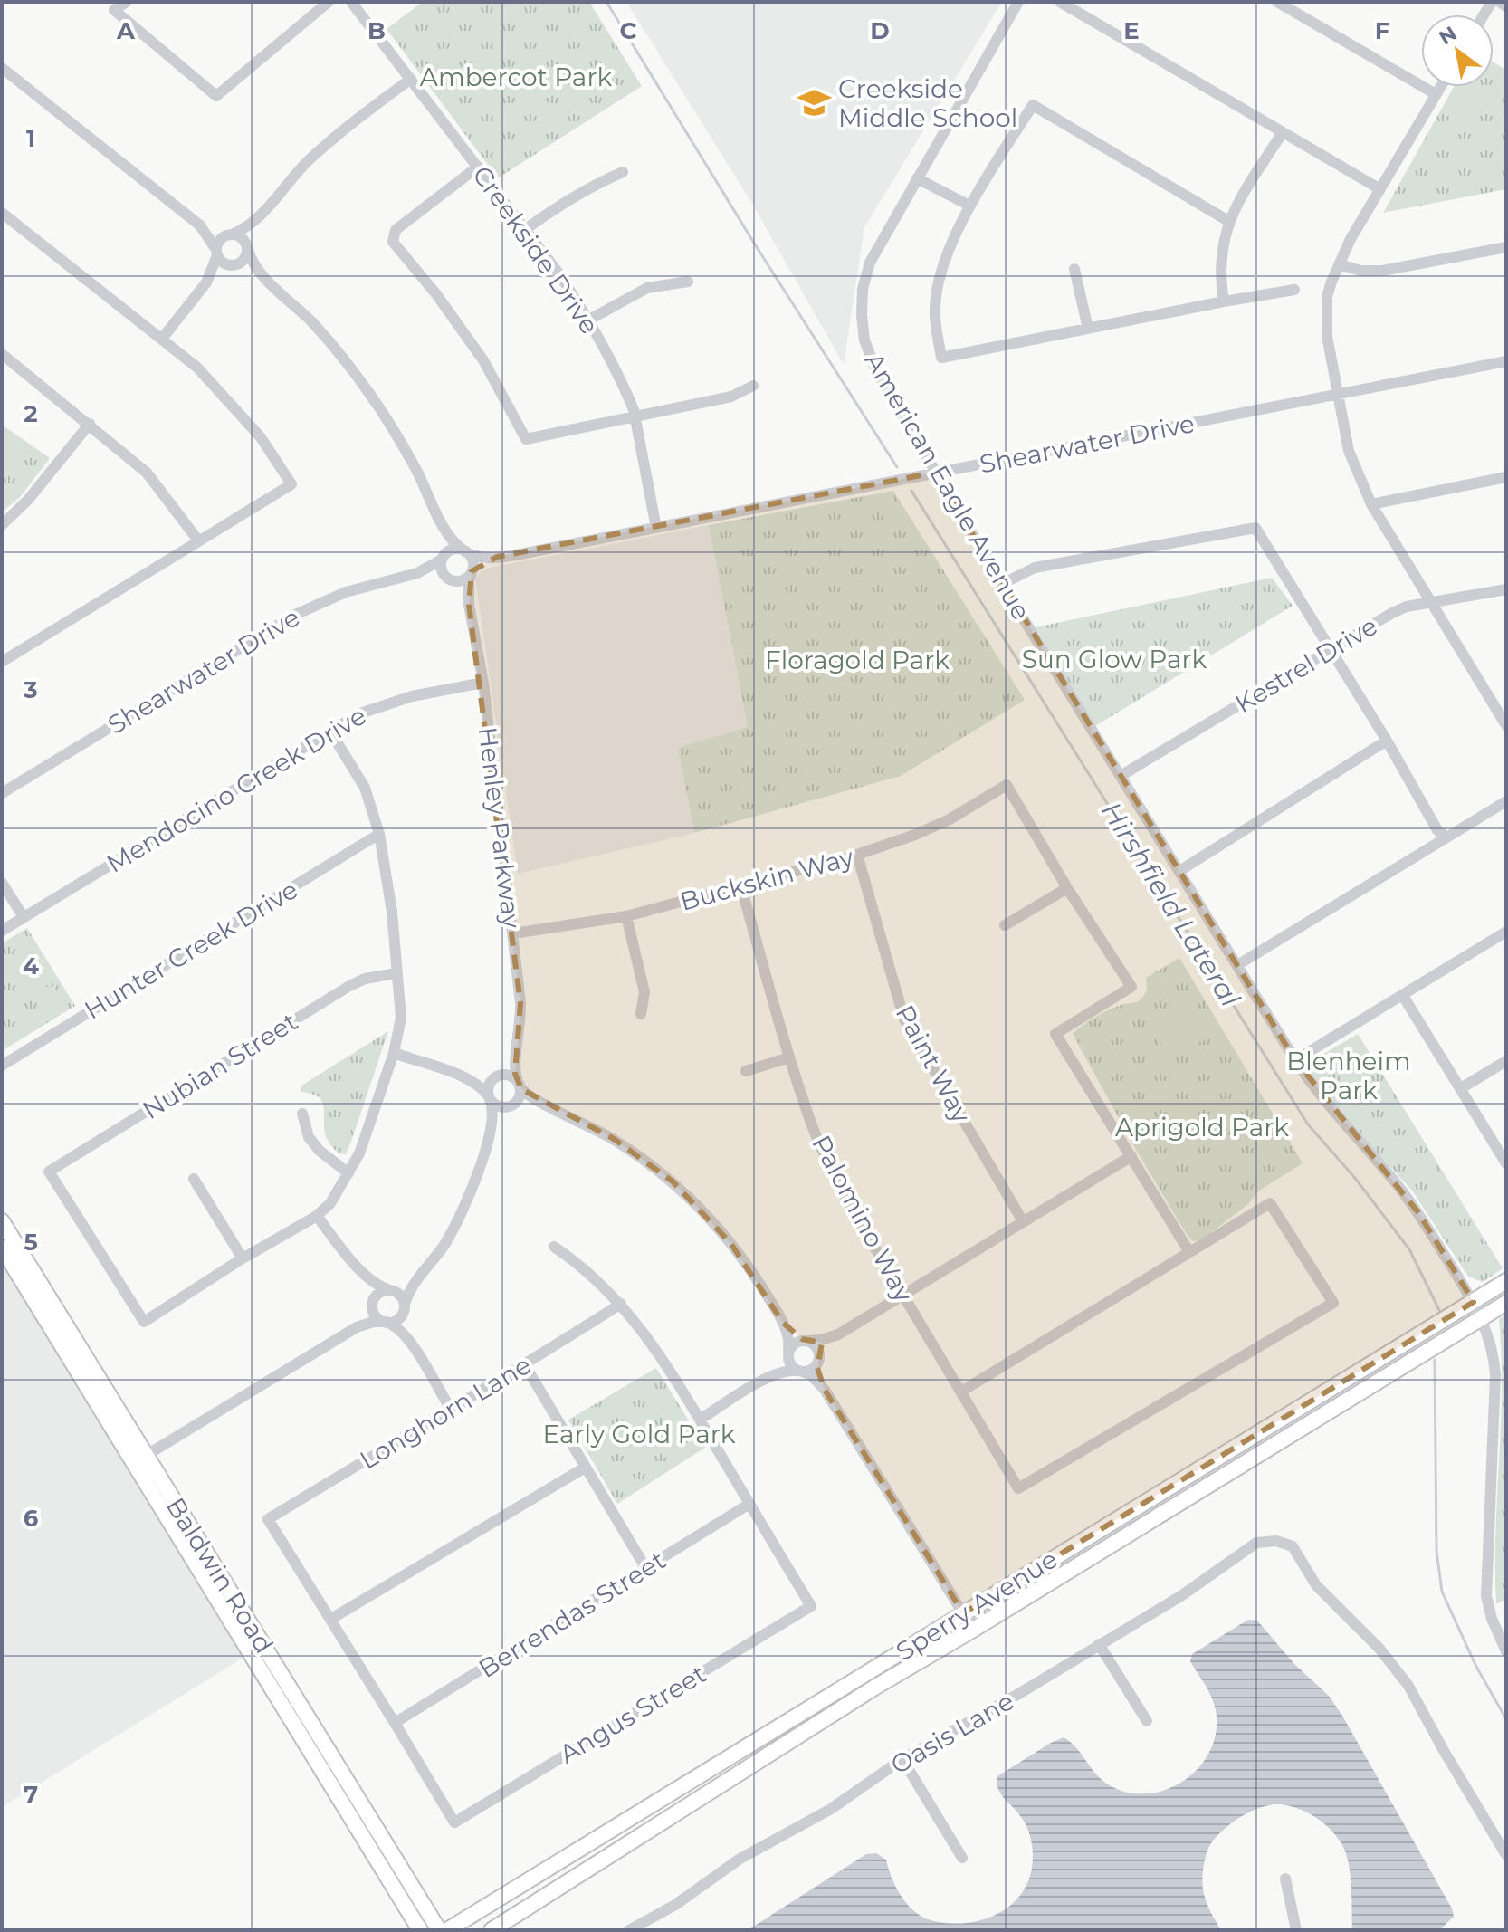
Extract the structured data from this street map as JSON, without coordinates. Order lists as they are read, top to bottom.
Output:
{
  "streets": {
    "main road": ["Baldwin Road", "Sperry Avenue"],
    "street": [
      "Creekside Drive",
      "Shearwater Drive",
      "American Eagle Avenue",
      "Kestrel Drive",
      "Mendocino Creek Drive",
      "Henley Parkway",
      "Buckskin Way",
      "Hunter Creek Drive",
      "Paint Way",
      "Nubian Street",
      "Palomino Way",
      "Longhorn Lane",
      "Berrendas Street",
      "Angus Street",
      "Oasis Lane"
    ]
  },
  "crossings": [
    ["Creekside Drive", "Shearwater Drive"],
    ["Shearwater Drive", "American Eagle Avenue"],
    ["Shearwater Drive", "Henley Parkway"],
    ["American Eagle Avenue", "Kestrel Drive"],
    ["American Eagle Avenue", "Sperry Avenue"],
    ["Mendocino Creek Drive", "Henley Parkway"],
    ["Henley Parkway", "Buckskin Way"],
    ["Buckskin Way", "Paint Way"],
    ["Buckskin Way", "Palomino Way"],
    ["Berrendas Street", "Angus Street"]
  ],
  "water": ["Hirshfield Lateral"],
  "parks": [
    "Ambercot Park",
    "Sun Glow Park",
    "Floragold Park",
    "Blenheim Park",
    "Aprigold Park",
    "Early Gold Park"
  ],
  "places": {
    "school or university": ["Creekside Middle School"]
  },
  "north": "top left",
  "grid": {
    "columns": [
      "A",
      "B",
      "C",
      "D",
      "E",
      "F"
    ],
    "rows": [
      "1",
      "2",
      "3",
      "4",
      "5",
      "6",
      "7"
    ]
  }
}
